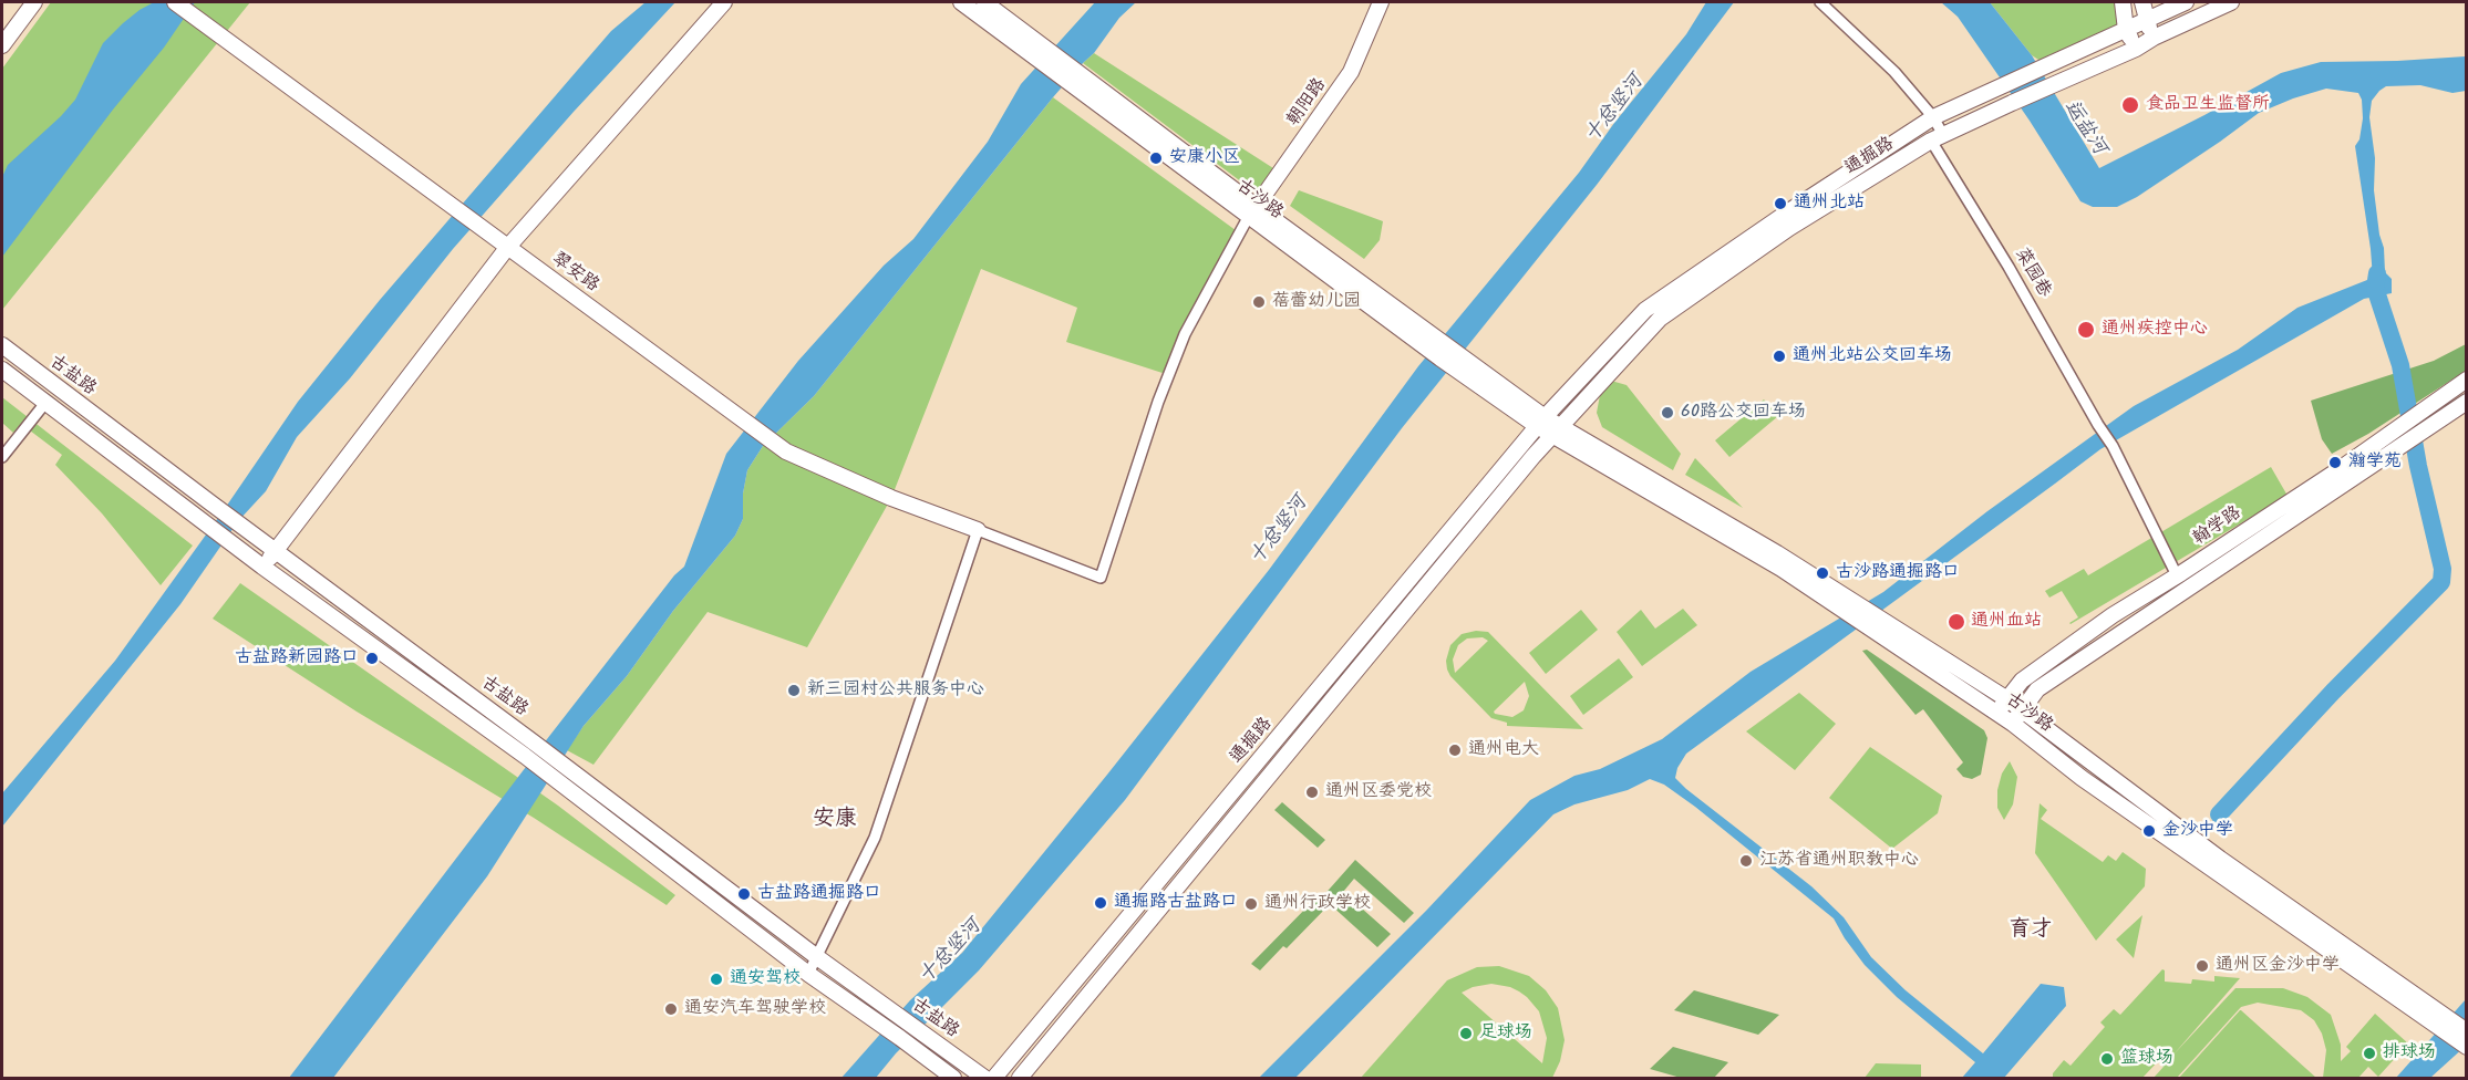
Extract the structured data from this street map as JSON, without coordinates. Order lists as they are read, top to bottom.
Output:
{
  "streets": {
    "main road": [
      "朝阳路",
      "通掘路",
      "古沙路",
      "翠安路",
      "古盐路",
      "翰学路"
    ],
    "street": ["菜园巷"]
  },
  "crossings": [
    ["朝阳路", "古沙路"],
    ["通掘路", "古沙路"],
    ["通掘路", "菜园巷"],
    ["古沙路", "翰学路"],
    ["菜园巷", "翰学路"]
  ],
  "districts": ["安康", "育才"],
  "water": ["十总竖河", "运盐河"],
  "places": [
    "食品卫生监督所",
    "安康小区",
    "通州北站",
    "蓓蕾幼儿园",
    "通州疾控中心",
    "通州北站公交回车场",
    "60路公交回车场",
    "瀚学苑",
    "古沙路通掘路口",
    "通州血站",
    "古盐路新园路口",
    "新三园村公共服务中心",
    "通州电大",
    "通州区委党校",
    "金沙中学",
    "江苏省通州职教中心",
    "古盐路通掘路口",
    "通掘路古盐路口",
    "通州行政学校",
    "通州区金沙中学",
    "通安驾校",
    "通安汽车驾驶学校",
    "足球场",
    "排球场",
    "篮球场"
  ]
}
